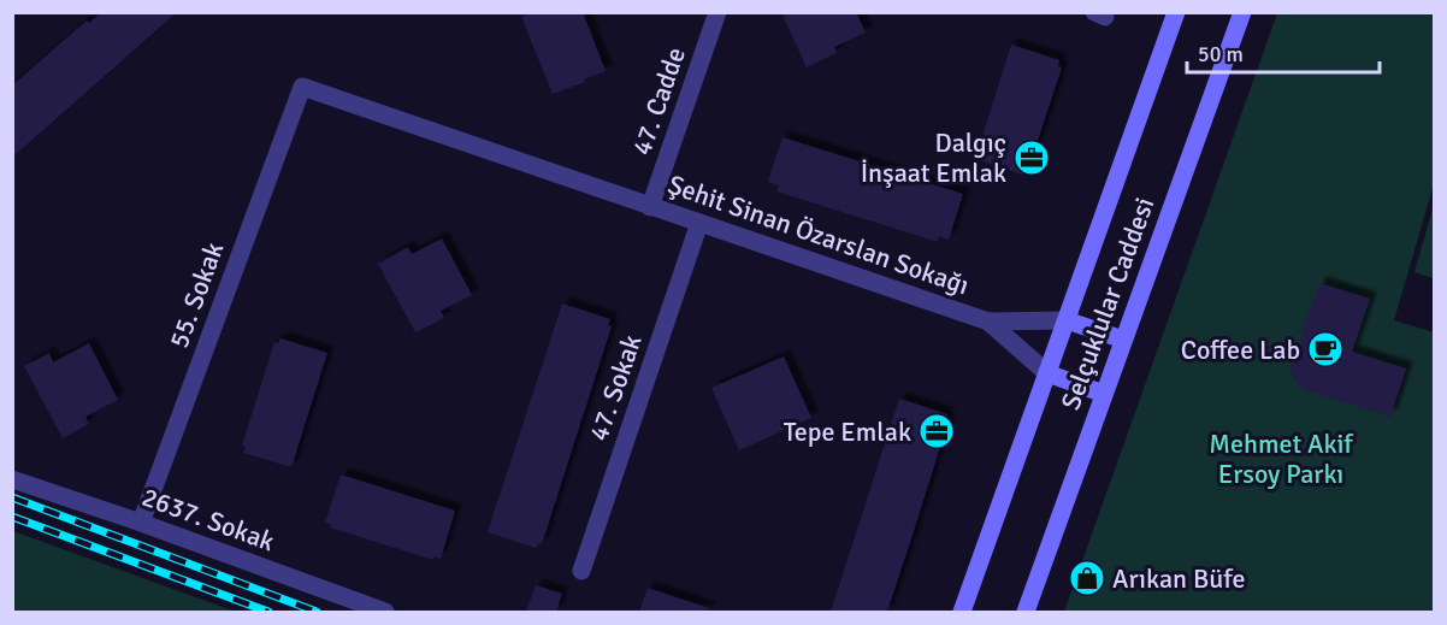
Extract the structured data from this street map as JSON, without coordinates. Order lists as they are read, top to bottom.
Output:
{
  "streets": {
    "main road": ["Selçuklular Caddesi"],
    "street": [
      "47. Cadde",
      "Şehit Sinan Özarslan Sokağı",
      "55. Sokak",
      "47. Sokak",
      "2637. Sokak"
    ]
  },
  "crossings": [
    ["47. Cadde", "Şehit Sinan Özarslan Sokağı"],
    ["Şehit Sinan Özarslan Sokağı", "55. Sokak"],
    ["Şehit Sinan Özarslan Sokağı", "47. Sokak"],
    ["55. Sokak", "2637. Sokak"]
  ],
  "parks": ["Mehmet Akif Ersoy Parkı"],
  "places": {
    "office": ["Dalgıç İnşaat Emlak", "Tepe Emlak"],
    "cafe": ["Coffee Lab"],
    "shop": ["Arıkan Büfe"]
  },
  "scale_bar": "50 m"
}
